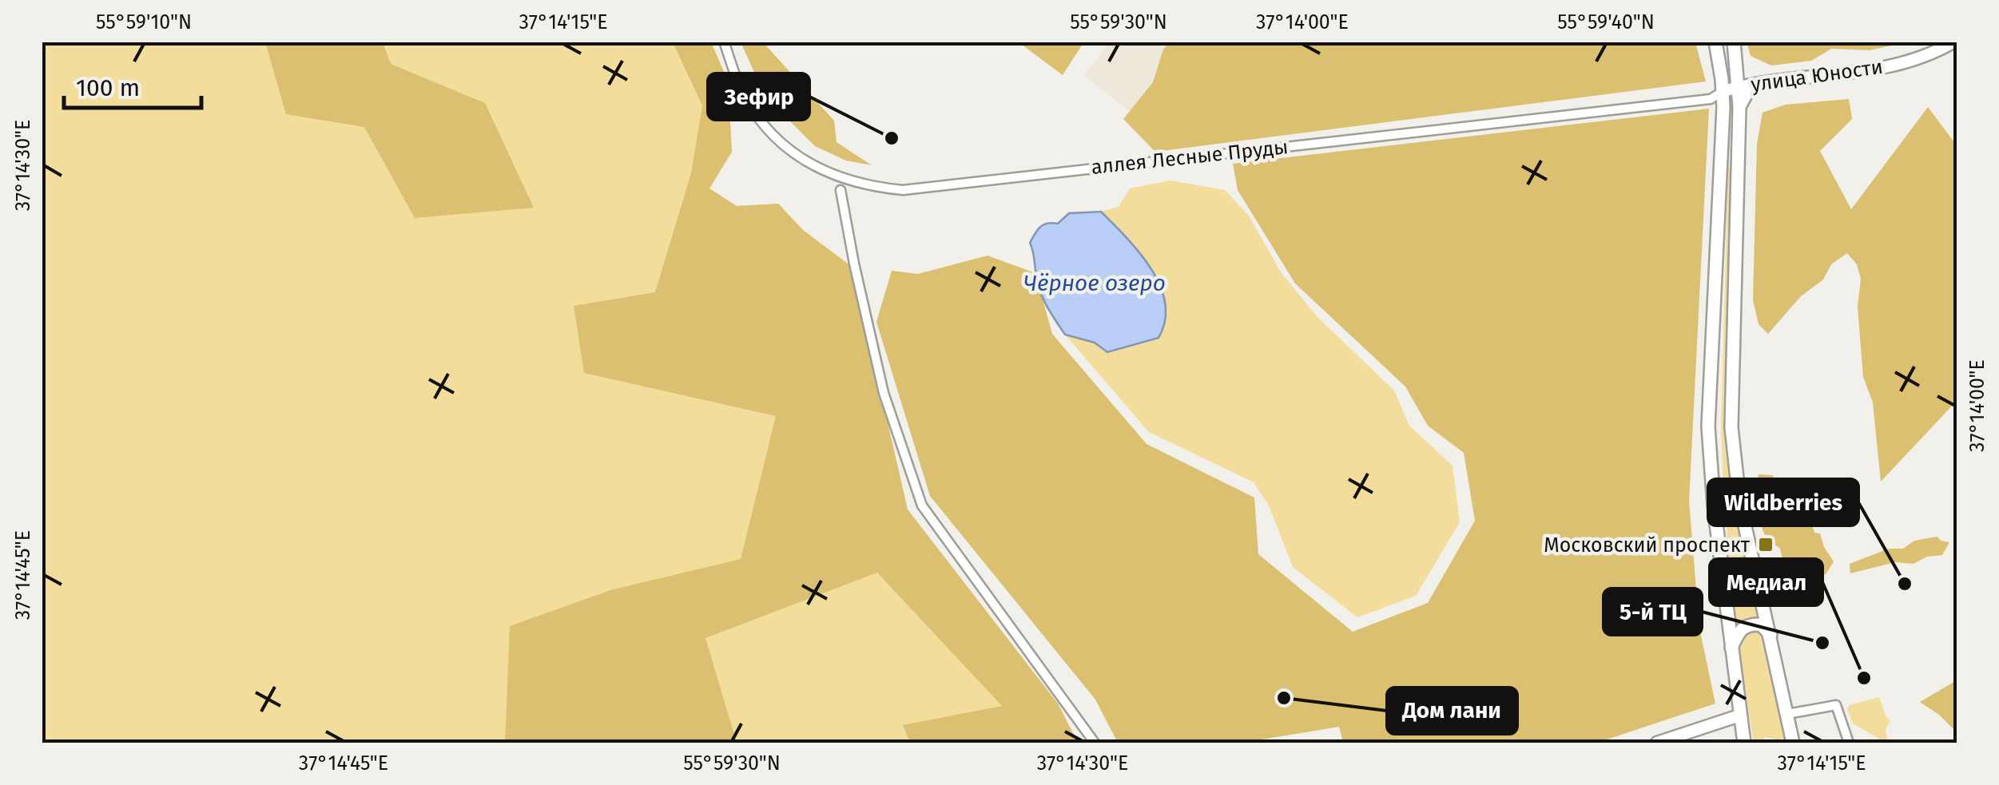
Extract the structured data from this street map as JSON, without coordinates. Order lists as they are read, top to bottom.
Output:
{
  "streets": {
    "street": ["улица Юности", "аллея Лесные Пруды"]
  },
  "crossings": [
    ["улица Юности", "аллея Лесные Пруды"]
  ],
  "water": ["Чёрное озеро"],
  "places": {
    "other": [
      "Зефир",
      "Wildberries",
      "5-й ТЦ",
      "Медиал",
      "Дом лани"
    ],
    "transit": ["Московский проспект"]
  },
  "scale_bar": "100 m",
  "coordinates": [
    "55°59'10\"N",
    "37°14'15\"E",
    "55°59'30\"N",
    "37°14'00\"E",
    "55°59'40\"N",
    "37°14'30\"E",
    "37°14'45\"E"
  ]
}
